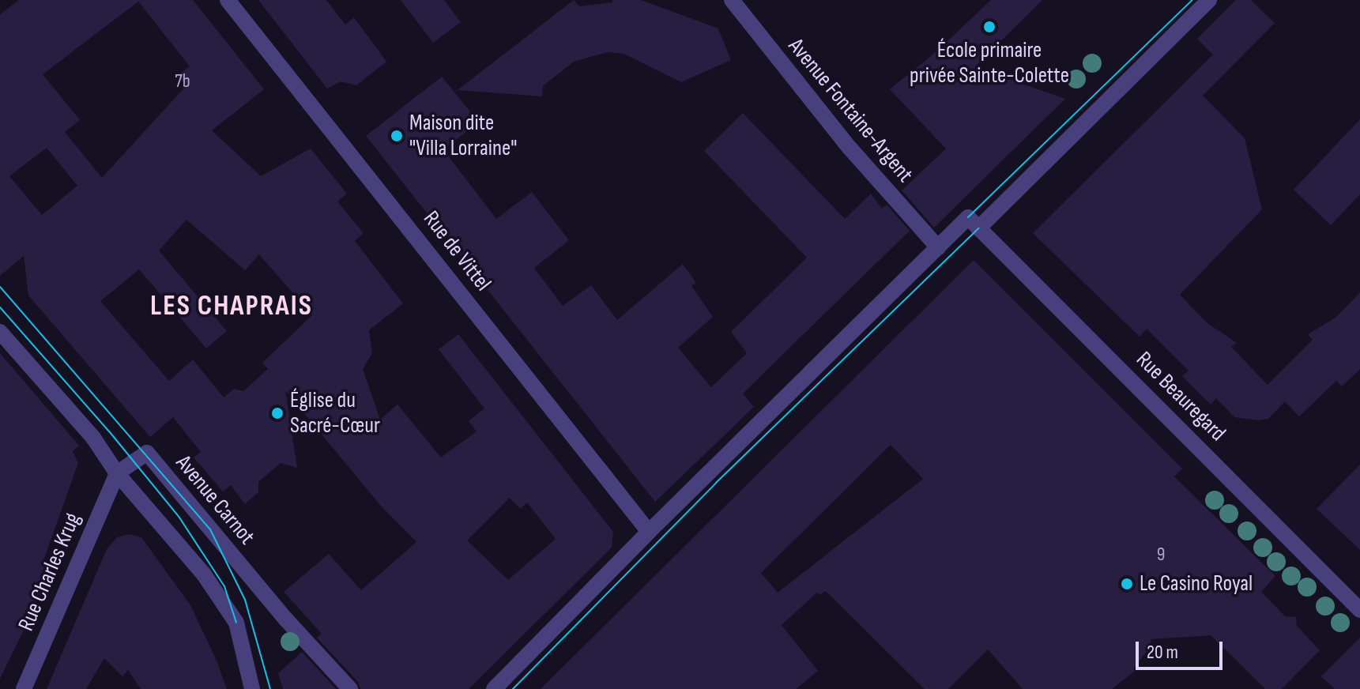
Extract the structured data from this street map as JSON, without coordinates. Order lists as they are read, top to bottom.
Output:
{
  "streets": {
    "street": [
      "Avenue Fontaine-Argent",
      "Rue de Vittel",
      "Rue Beauregard",
      "Avenue Carnot",
      "Rue Charles Krug"
    ]
  },
  "crossings": [
    ["Avenue Carnot", "Rue Charles Krug"]
  ],
  "districts": ["LES CHAPRAIS"],
  "places": [
    "École primaire privée Sainte-Colette",
    "Maison dite \"Villa Lorraine\"",
    "Église du Sacré-Cœur",
    "Le Casino Royal"
  ],
  "house_numbers": ["7b", "9"],
  "scale_bar": "20 m"
}
